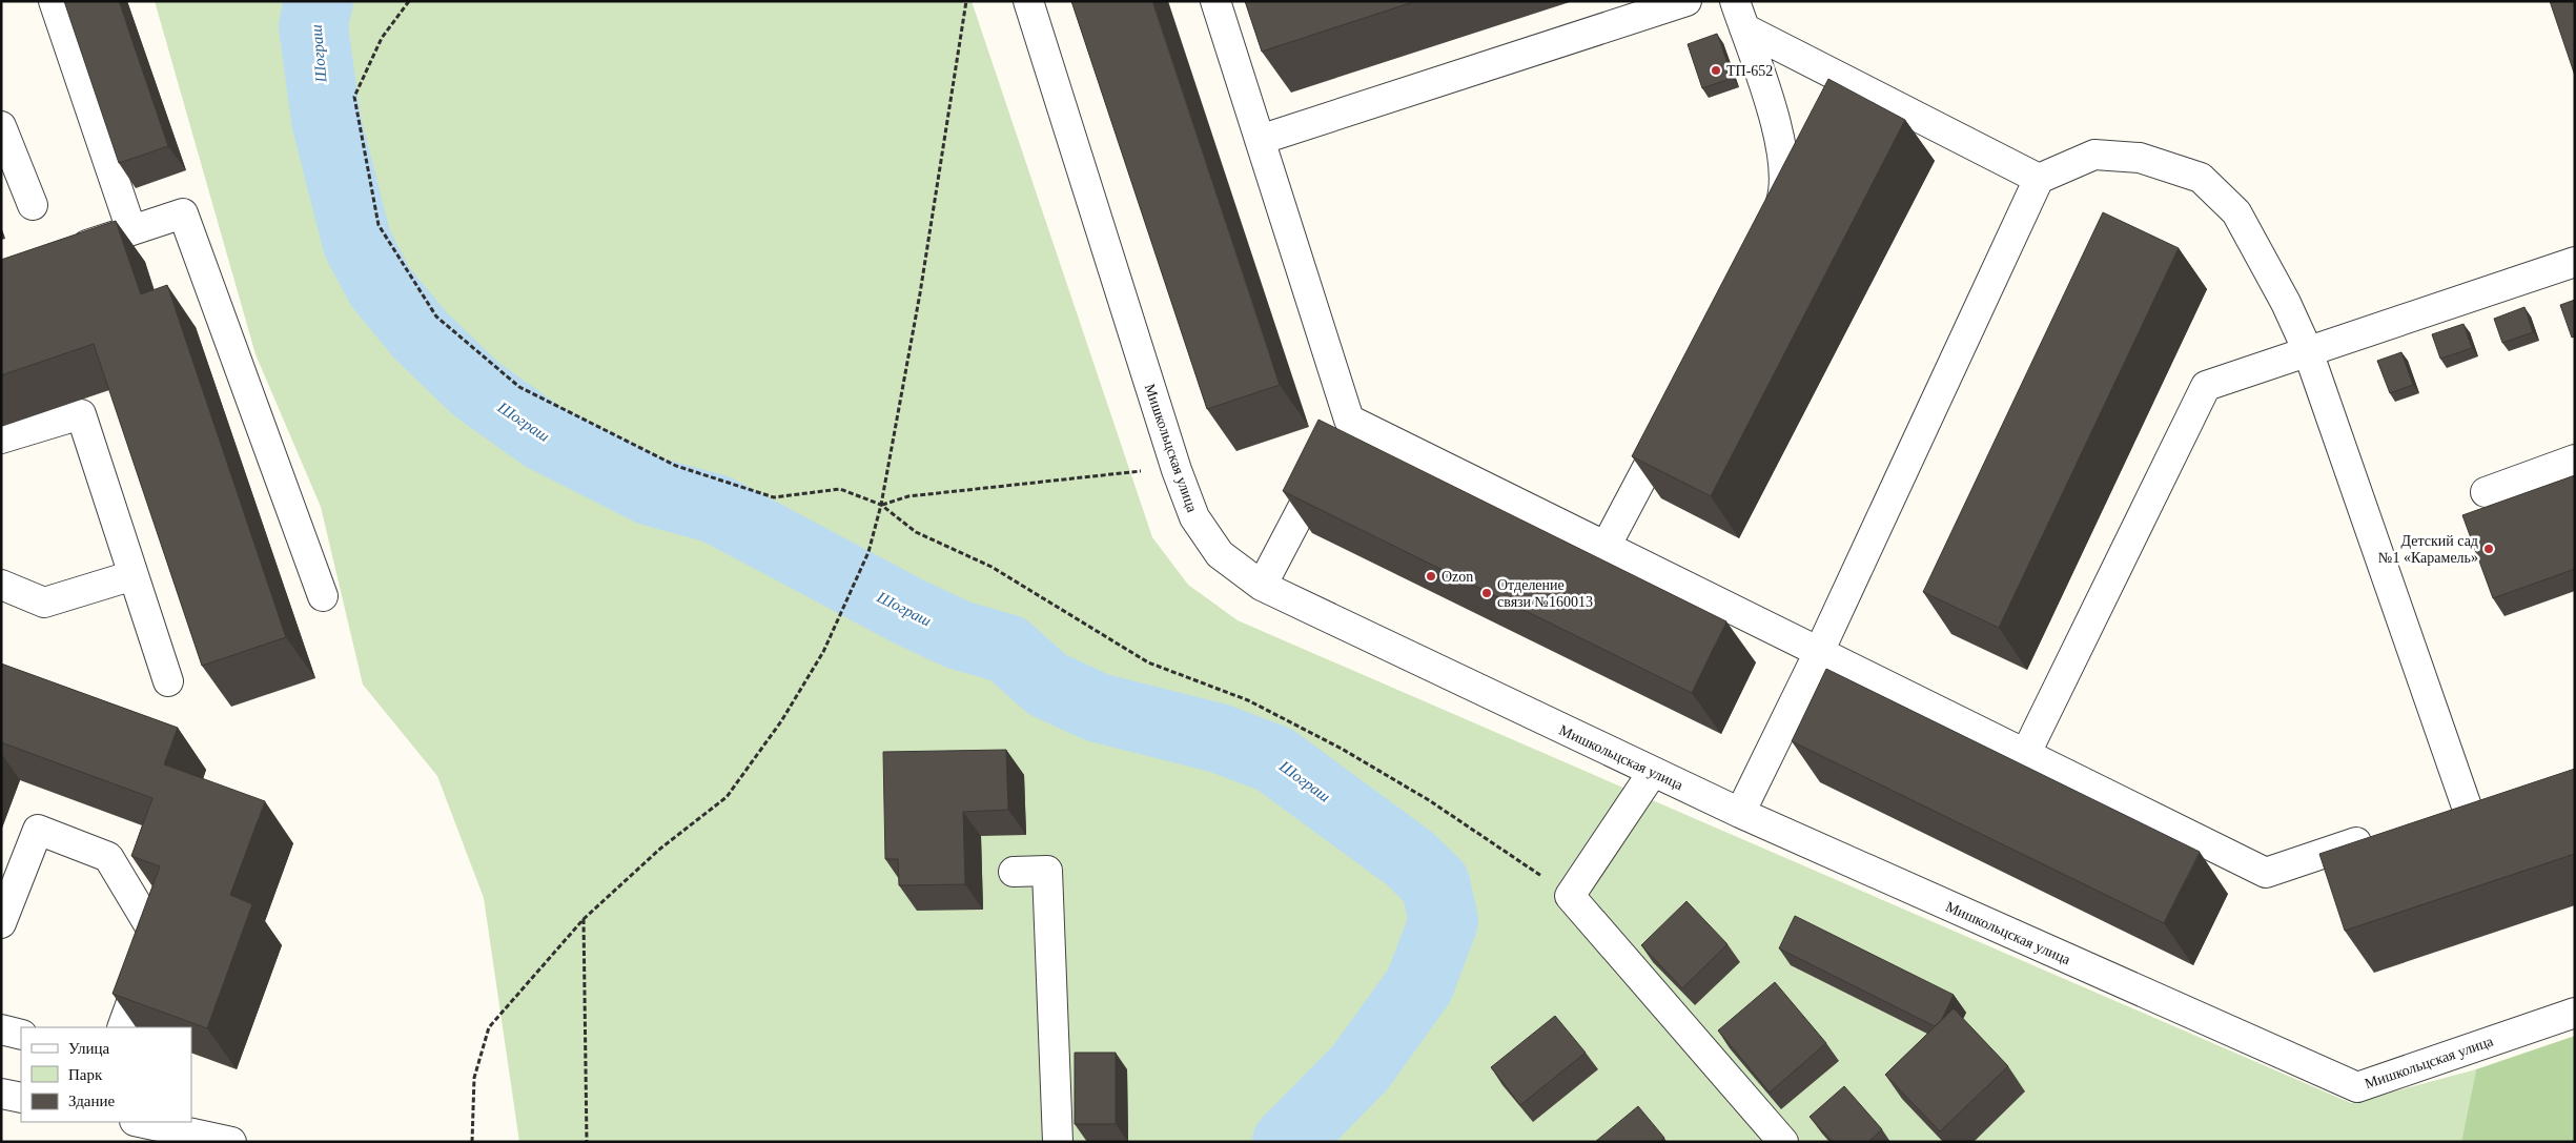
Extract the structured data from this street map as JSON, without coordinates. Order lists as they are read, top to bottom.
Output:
{
  "streets": {
    "street": ["Мишкольцская улица"]
  },
  "water": ["Шограш"],
  "places": [
    "ТП-652",
    "Детский сад №1 «Карамель»",
    "Ozon",
    "Отделение связи №160013"
  ],
  "legend": ["Улица", "Парк", "Здание"]
}
